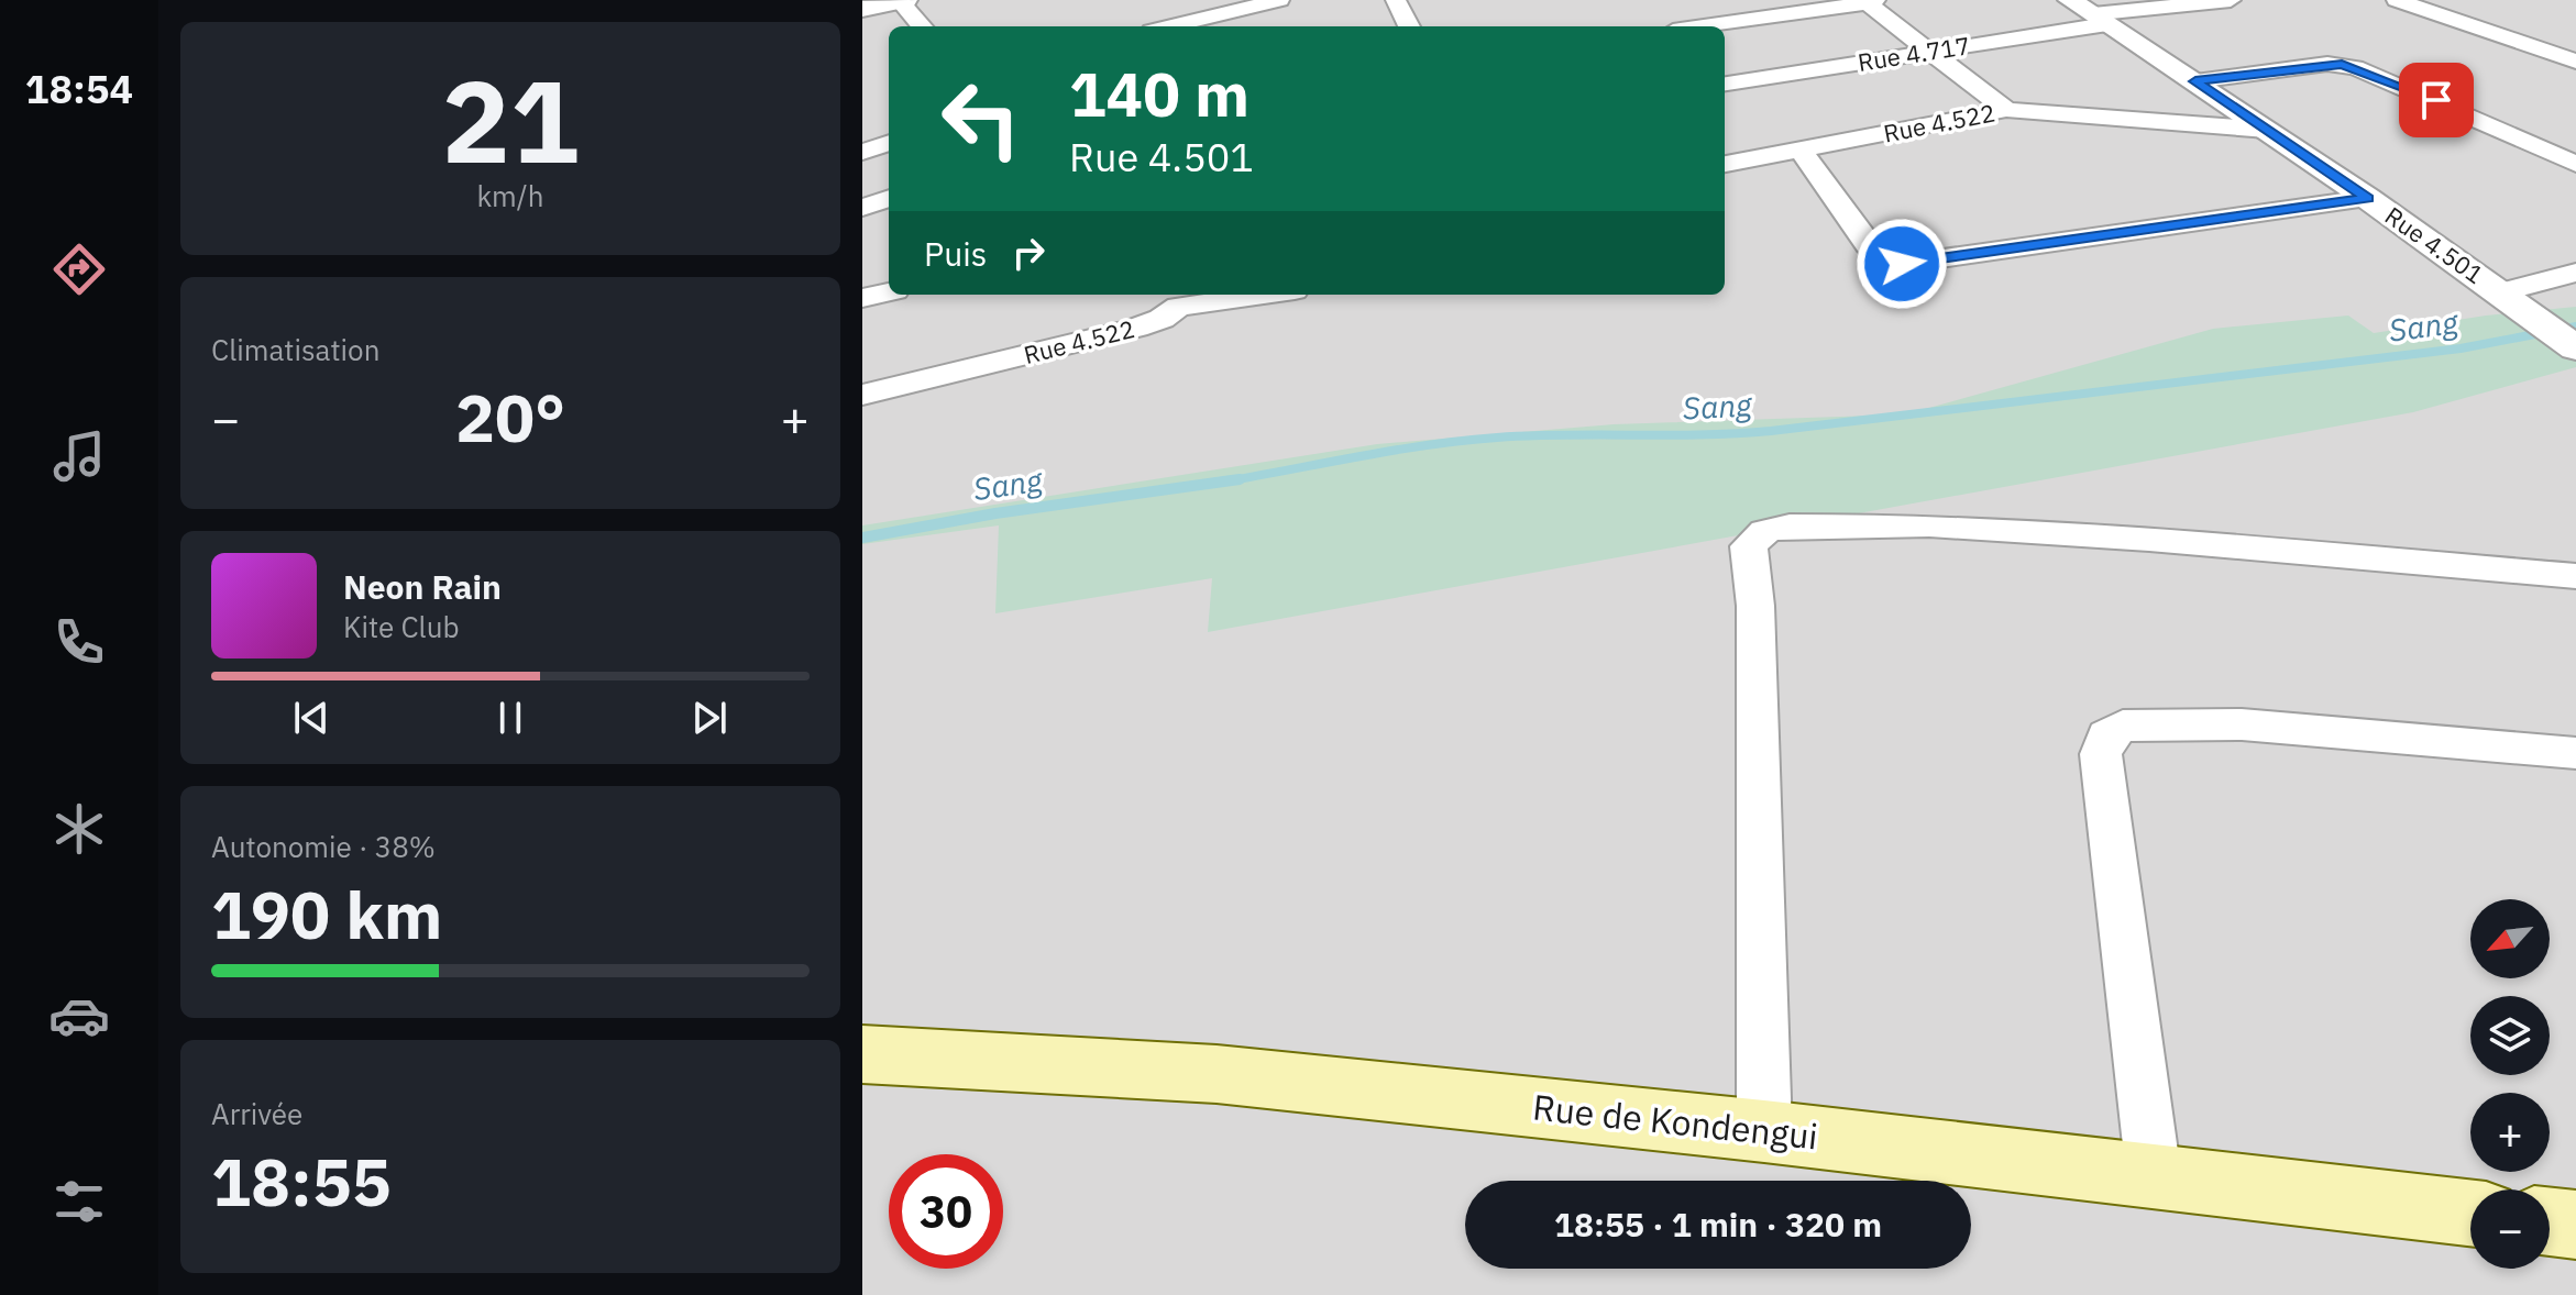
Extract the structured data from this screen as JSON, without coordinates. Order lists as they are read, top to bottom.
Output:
{
  "streets": {
    "main road": ["Rue de Kondengui"],
    "street": ["Rue 4.717", "Rue 4.522", "Rue 4.501"]
  },
  "crossings": [
    ["Rue 4.717", "Rue 4.501"],
    ["Rue 4.522", "Rue 4.501"]
  ],
  "water": ["Sang"],
  "north": "bottom left",
  "page": {
    "tabs": "18:54",
    "tile": [
      ["21", "km/h"],
      "Climatisation",
      ["Autonomie · 38%", "190 km"],
      ["Arrivée", "18:55"]
    ],
    "turn": ["140 m", "Rue 4.501"],
    "then": "Puis",
    "heat": ["−", "20°", "+"],
    "song": ["Neon Rain", "Kite Club"],
    "map_buttons": ["+", "−"],
    "limit": "30",
    "trip": "18:55 · 1 min · 320 m"
  }
}
